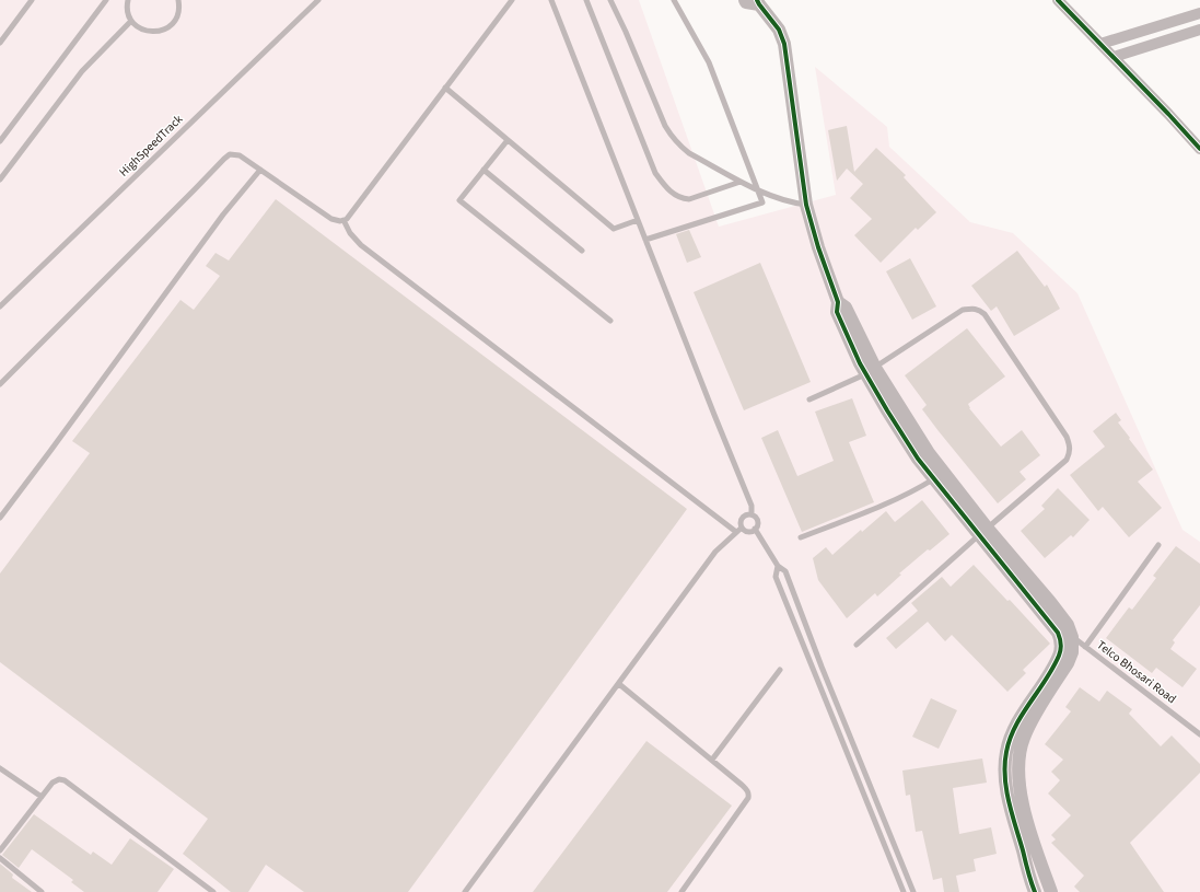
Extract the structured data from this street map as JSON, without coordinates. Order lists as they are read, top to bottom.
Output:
{
  "streets": {
    "lane": ["HighSpeedTrack", "Telco Bhosari Road"]
  }
}
